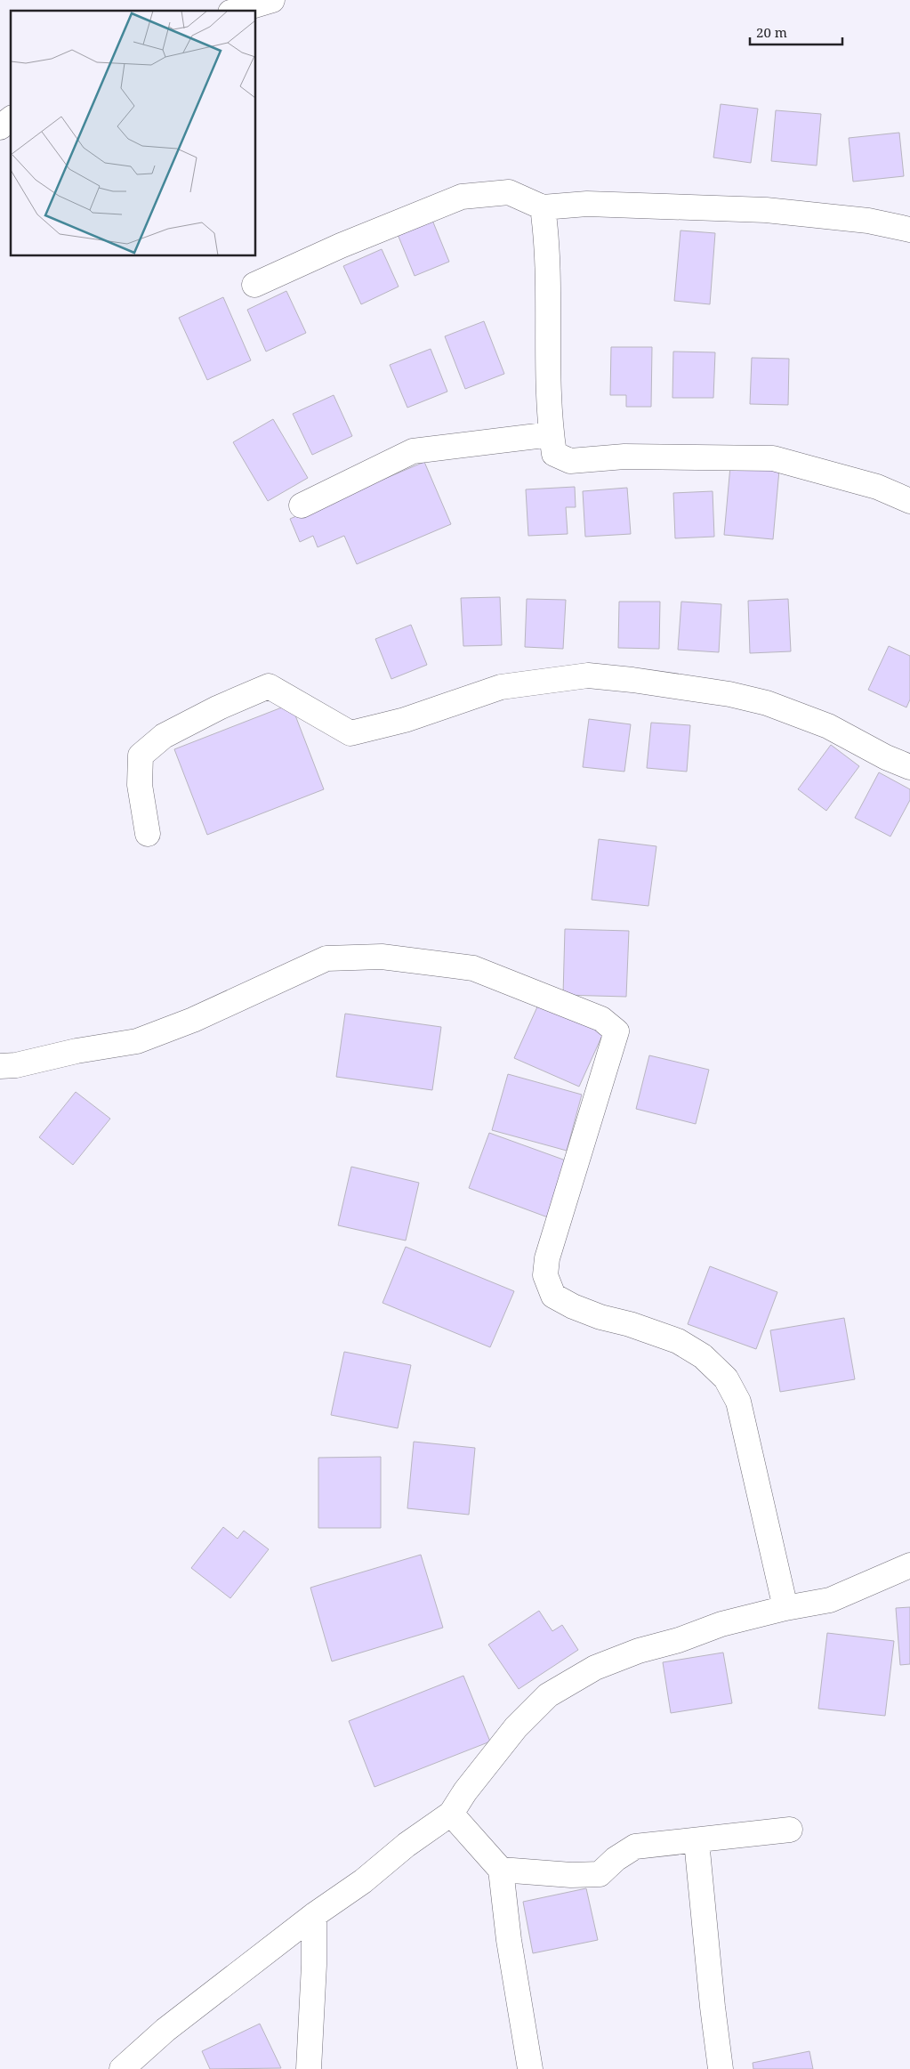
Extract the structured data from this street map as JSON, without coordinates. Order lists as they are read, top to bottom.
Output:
{
  "scale_bar": "20 m"
}
